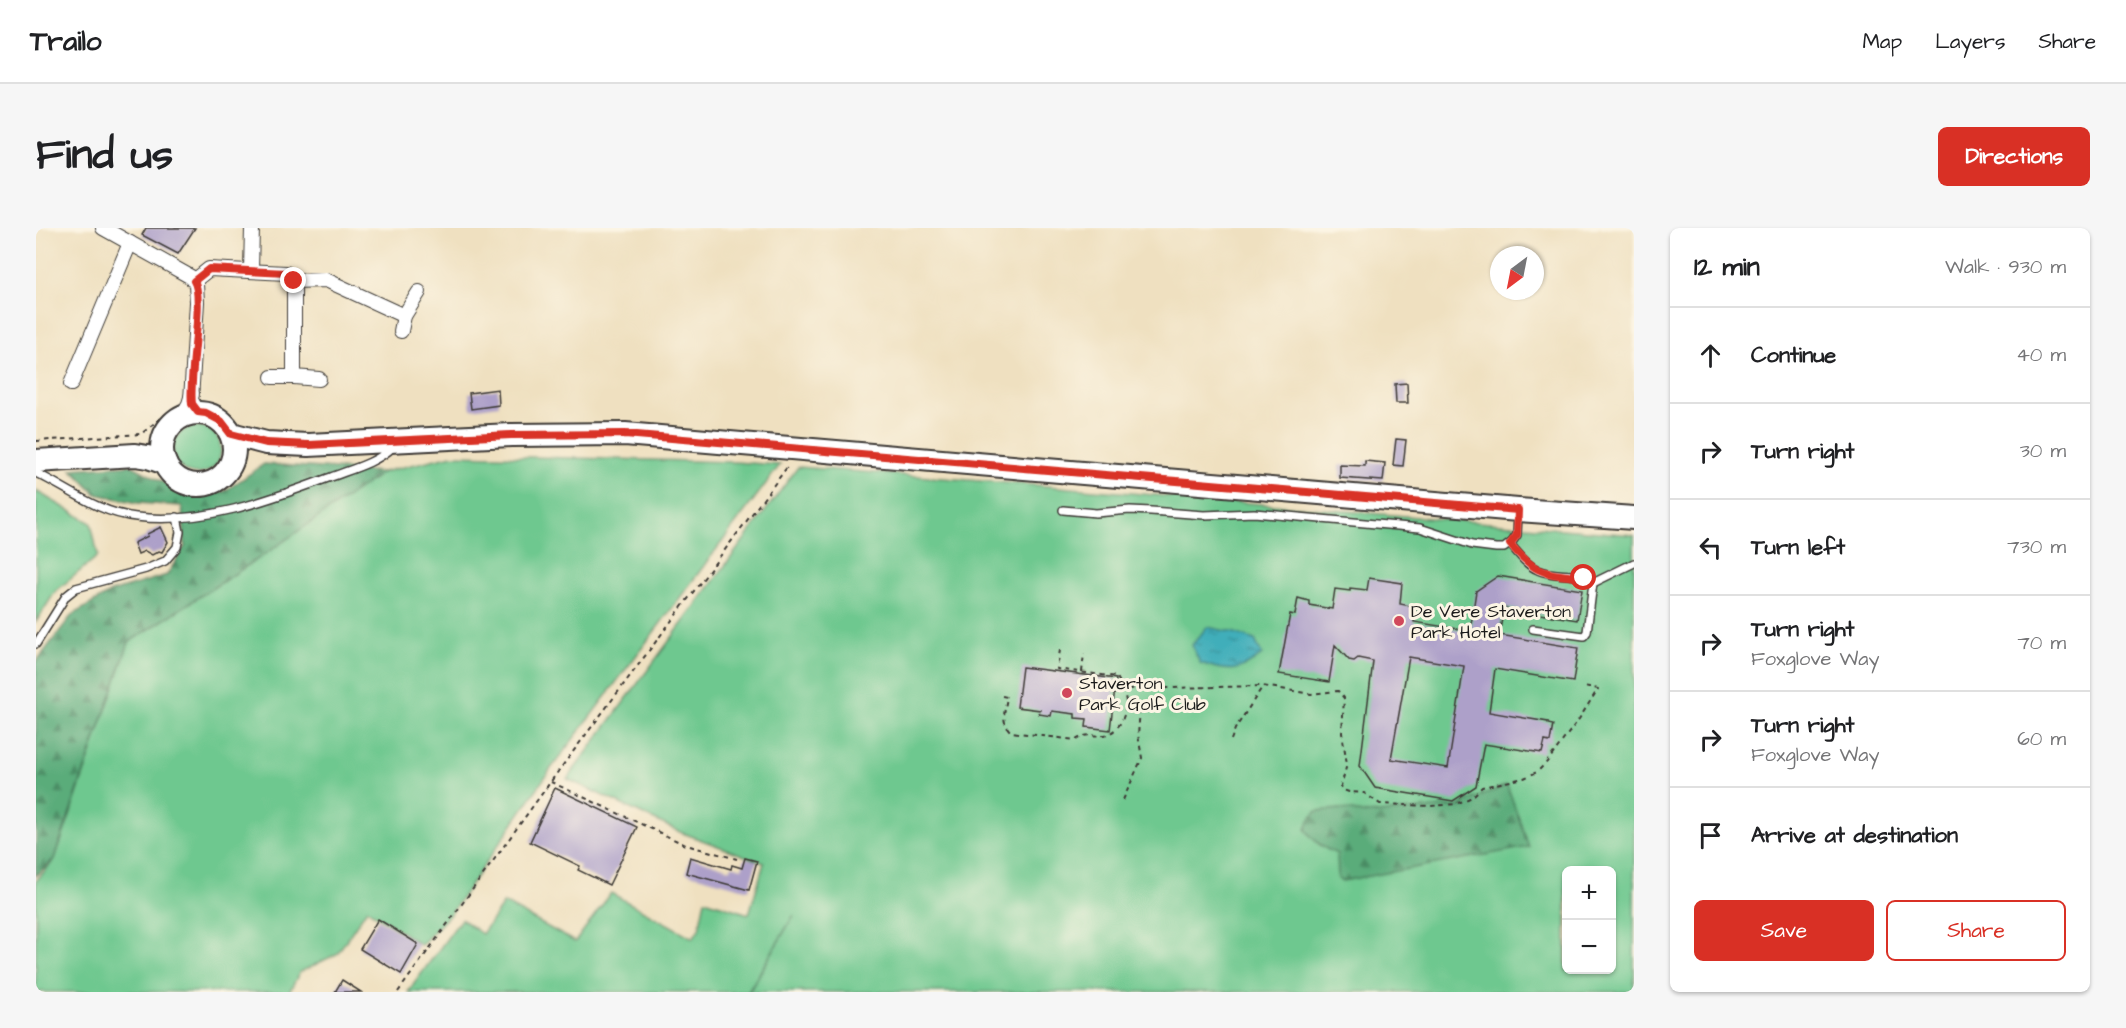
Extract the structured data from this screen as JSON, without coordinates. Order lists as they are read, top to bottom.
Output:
{
  "places": ["De Vere Staverton Park Hotel", "Staverton Park Golf Club"],
  "north": "bottom left",
  "page": {
    "header": "Trailo",
    "nav": ["Map", "Layers", "Share"],
    "title": "Find us",
    "buttons": [
      "Directions",
      ["Save", "Share"]
    ],
    "heading": ["12 min", "Walk · 930 m"],
    "list": [
      ["Continue", "40 m"],
      ["Turn right", "30 m"],
      ["Turn left", "730 m"],
      ["Turn right", "Foxglove Way", "70 m"],
      ["Turn right", "Foxglove Way", "60 m"],
      "Arrive at destination"
    ],
    "map_buttons": ["+", "−"]
  }
}
